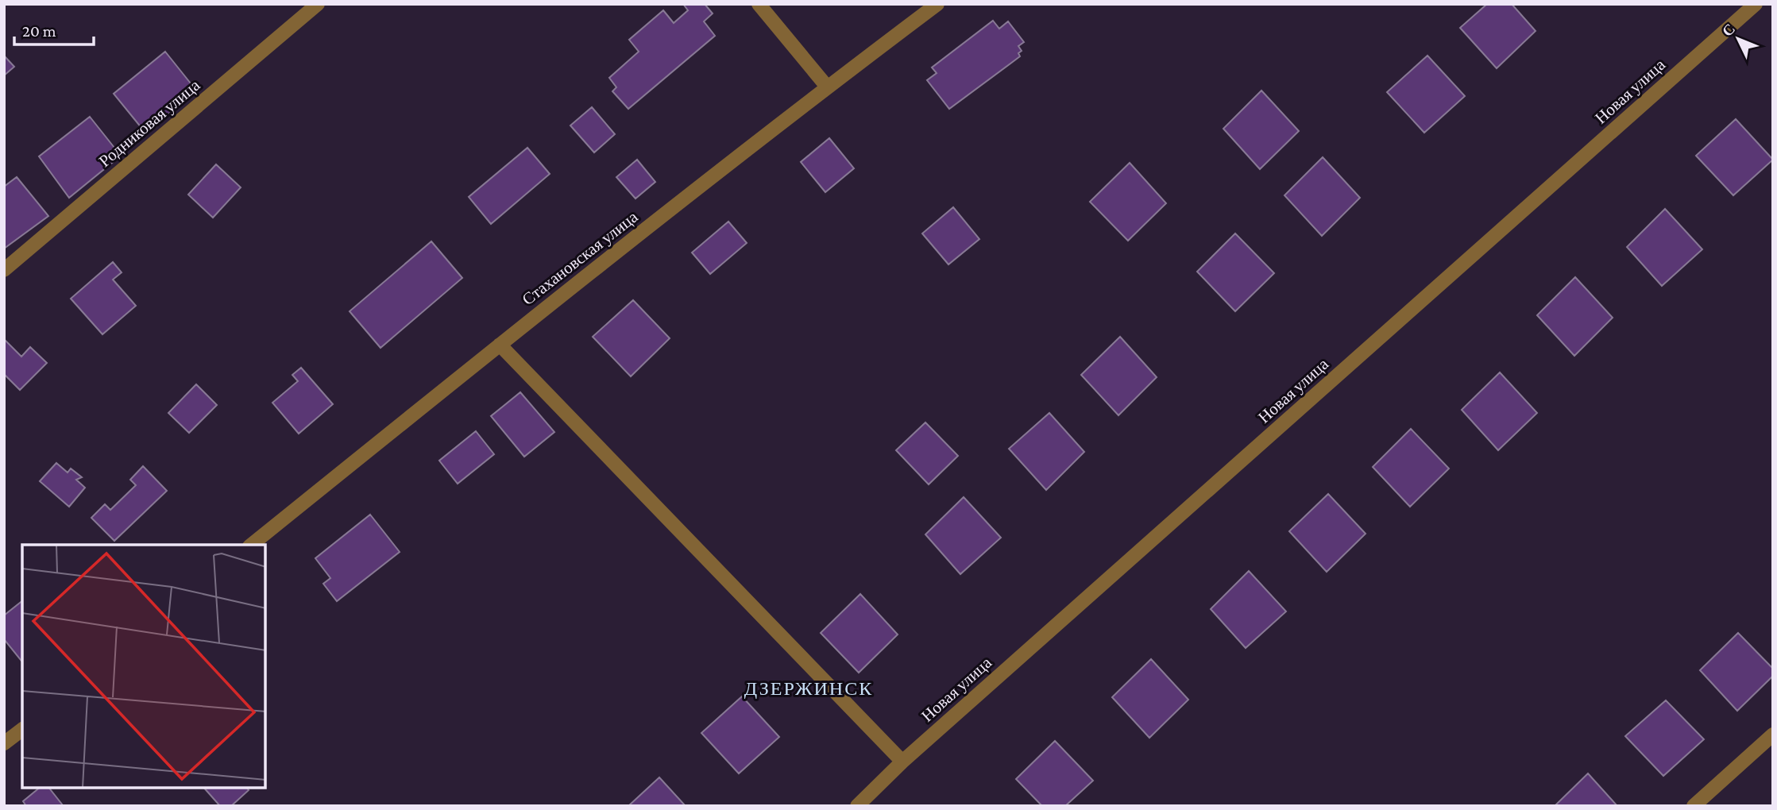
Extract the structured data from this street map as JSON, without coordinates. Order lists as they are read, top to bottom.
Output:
{
  "streets": {
    "street": ["Новая улица", "Родниковая улица", "Стахановская улица"]
  },
  "districts": ["ДЗЕРЖИНСК"],
  "scale_bar": "20 m",
  "north": "top left"
}
